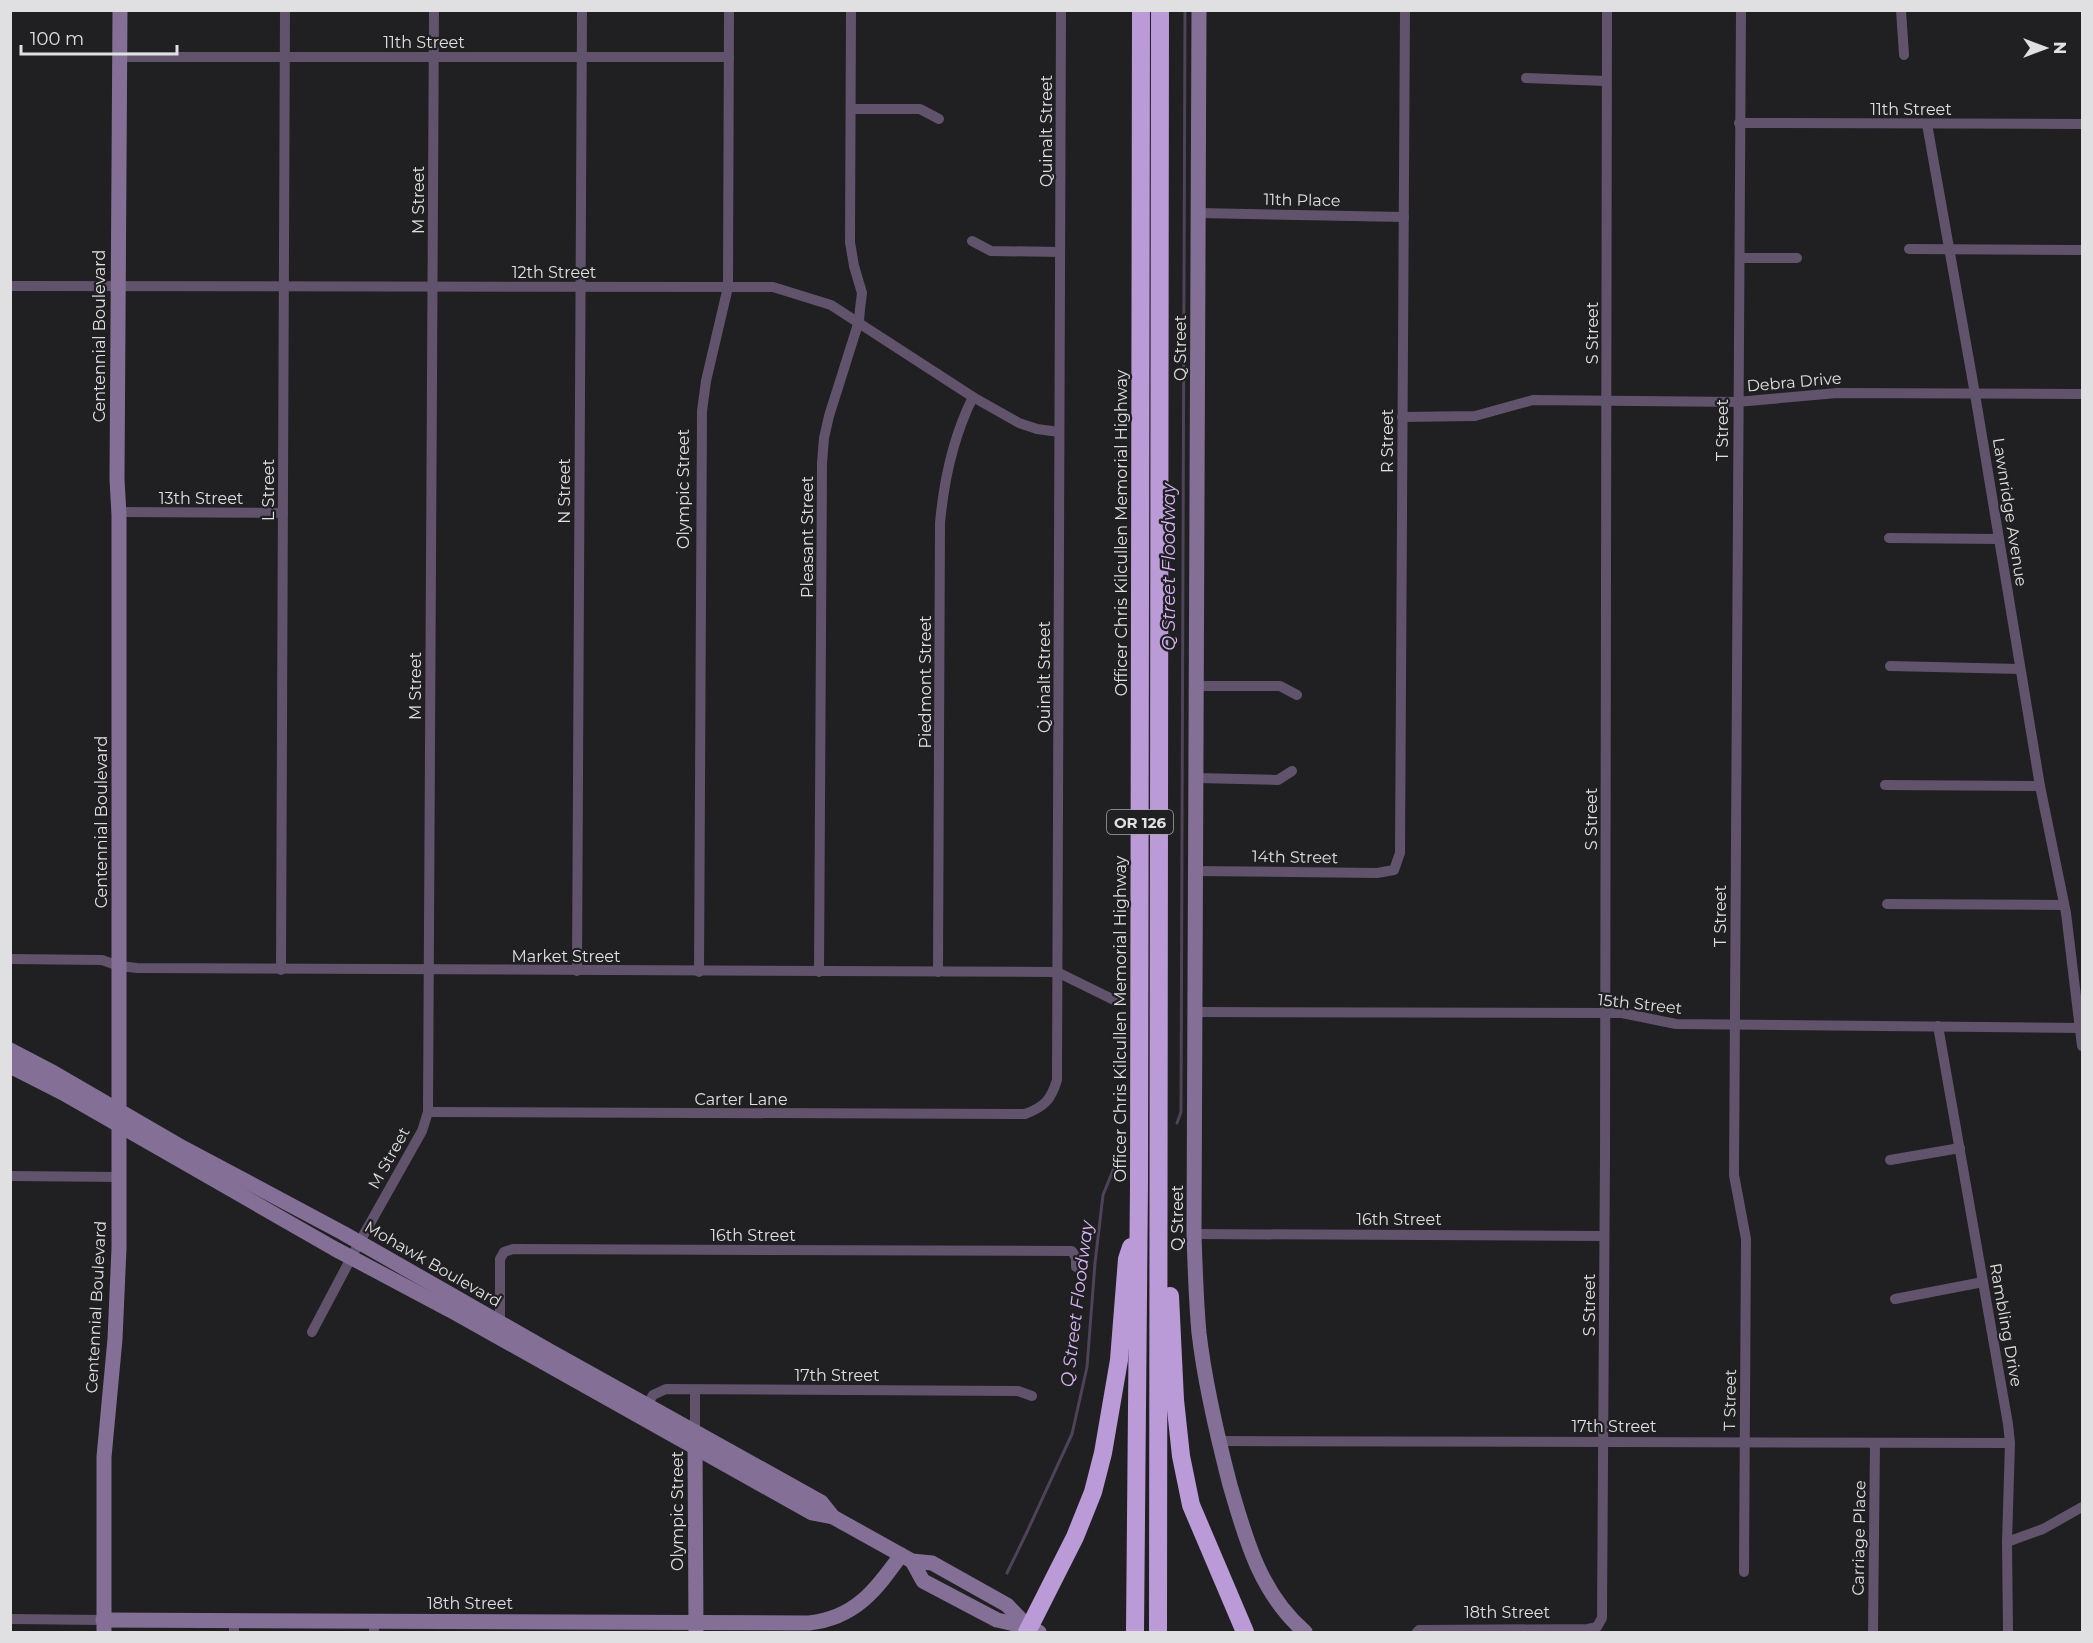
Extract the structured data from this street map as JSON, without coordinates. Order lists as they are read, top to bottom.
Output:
{
  "streets": {
    "highway": ["Officer Chris Kilcullen Memorial Highway", "OR 126"],
    "main road": [
      "Centennial Boulevard",
      "Q Street",
      "Olympic Street",
      "Mohawk Boulevard",
      "18th Street"
    ],
    "street": [
      "11th Street",
      "Quinalt Street",
      "M Street",
      "11th Place",
      "12th Street",
      "S Street",
      "Debra Drive",
      "T Street",
      "R Street",
      "L Street",
      "N Street",
      "13th Street",
      "Lawnridge Avenue",
      "Pleasant Street",
      "Piedmont Street",
      "14th Street",
      "Market Street",
      "15th Street",
      "Carter Lane",
      "16th Street",
      "Rambling Drive",
      "17th Street",
      "Carriage Place"
    ]
  },
  "crossings": [
    ["11th Street", "M Street"],
    ["11th Street", "Centennial Boulevard"],
    ["11th Street", "T Street"],
    ["11th Street", "Olympic Street"],
    ["11th Street", "L Street"],
    ["11th Street", "N Street"],
    ["11th Street", "Lawnridge Avenue"],
    ["Quinalt Street", "12th Street"],
    ["Quinalt Street", "Market Street"],
    ["Quinalt Street", "Carter Lane"],
    ["M Street", "12th Street"],
    ["M Street", "Market Street"],
    ["M Street", "Carter Lane"],
    ["M Street", "Mohawk Boulevard"],
    ["11th Place", "Q Street"],
    ["11th Place", "R Street"],
    ["12th Street", "Centennial Boulevard"],
    ["12th Street", "Olympic Street"],
    ["12th Street", "L Street"],
    ["12th Street", "N Street"],
    ["12th Street", "Pleasant Street"],
    ["12th Street", "Piedmont Street"],
    ["S Street", "Debra Drive"],
    ["S Street", "15th Street"],
    ["S Street", "16th Street"],
    ["S Street", "17th Street"],
    ["S Street", "18th Street"],
    ["Centennial Boulevard", "13th Street"],
    ["Centennial Boulevard", "Market Street"],
    ["Centennial Boulevard", "Mohawk Boulevard"],
    ["Centennial Boulevard", "18th Street"],
    ["Q Street", "14th Street"],
    ["Q Street", "15th Street"],
    ["Q Street", "16th Street"],
    ["Q Street", "17th Street"],
    ["Debra Drive", "T Street"],
    ["Debra Drive", "R Street"],
    ["Debra Drive", "Lawnridge Avenue"],
    ["T Street", "15th Street"],
    ["T Street", "17th Street"],
    ["R Street", "14th Street"],
    ["Olympic Street", "Market Street"],
    ["Olympic Street", "Mohawk Boulevard"],
    ["Olympic Street", "17th Street"],
    ["Olympic Street", "18th Street"],
    ["L Street", "13th Street"],
    ["L Street", "Market Street"],
    ["N Street", "Market Street"],
    ["Lawnridge Avenue", "15th Street"],
    ["Pleasant Street", "Market Street"],
    ["Piedmont Street", "Market Street"],
    ["15th Street", "Rambling Drive"],
    ["16th Street", "Mohawk Boulevard"],
    ["Mohawk Boulevard", "17th Street"],
    ["Mohawk Boulevard", "18th Street"],
    ["Rambling Drive", "17th Street"],
    ["17th Street", "Carriage Place"]
  ],
  "water": ["Q Street Floodway"],
  "scale_bar": "100 m",
  "north": "right"
}
